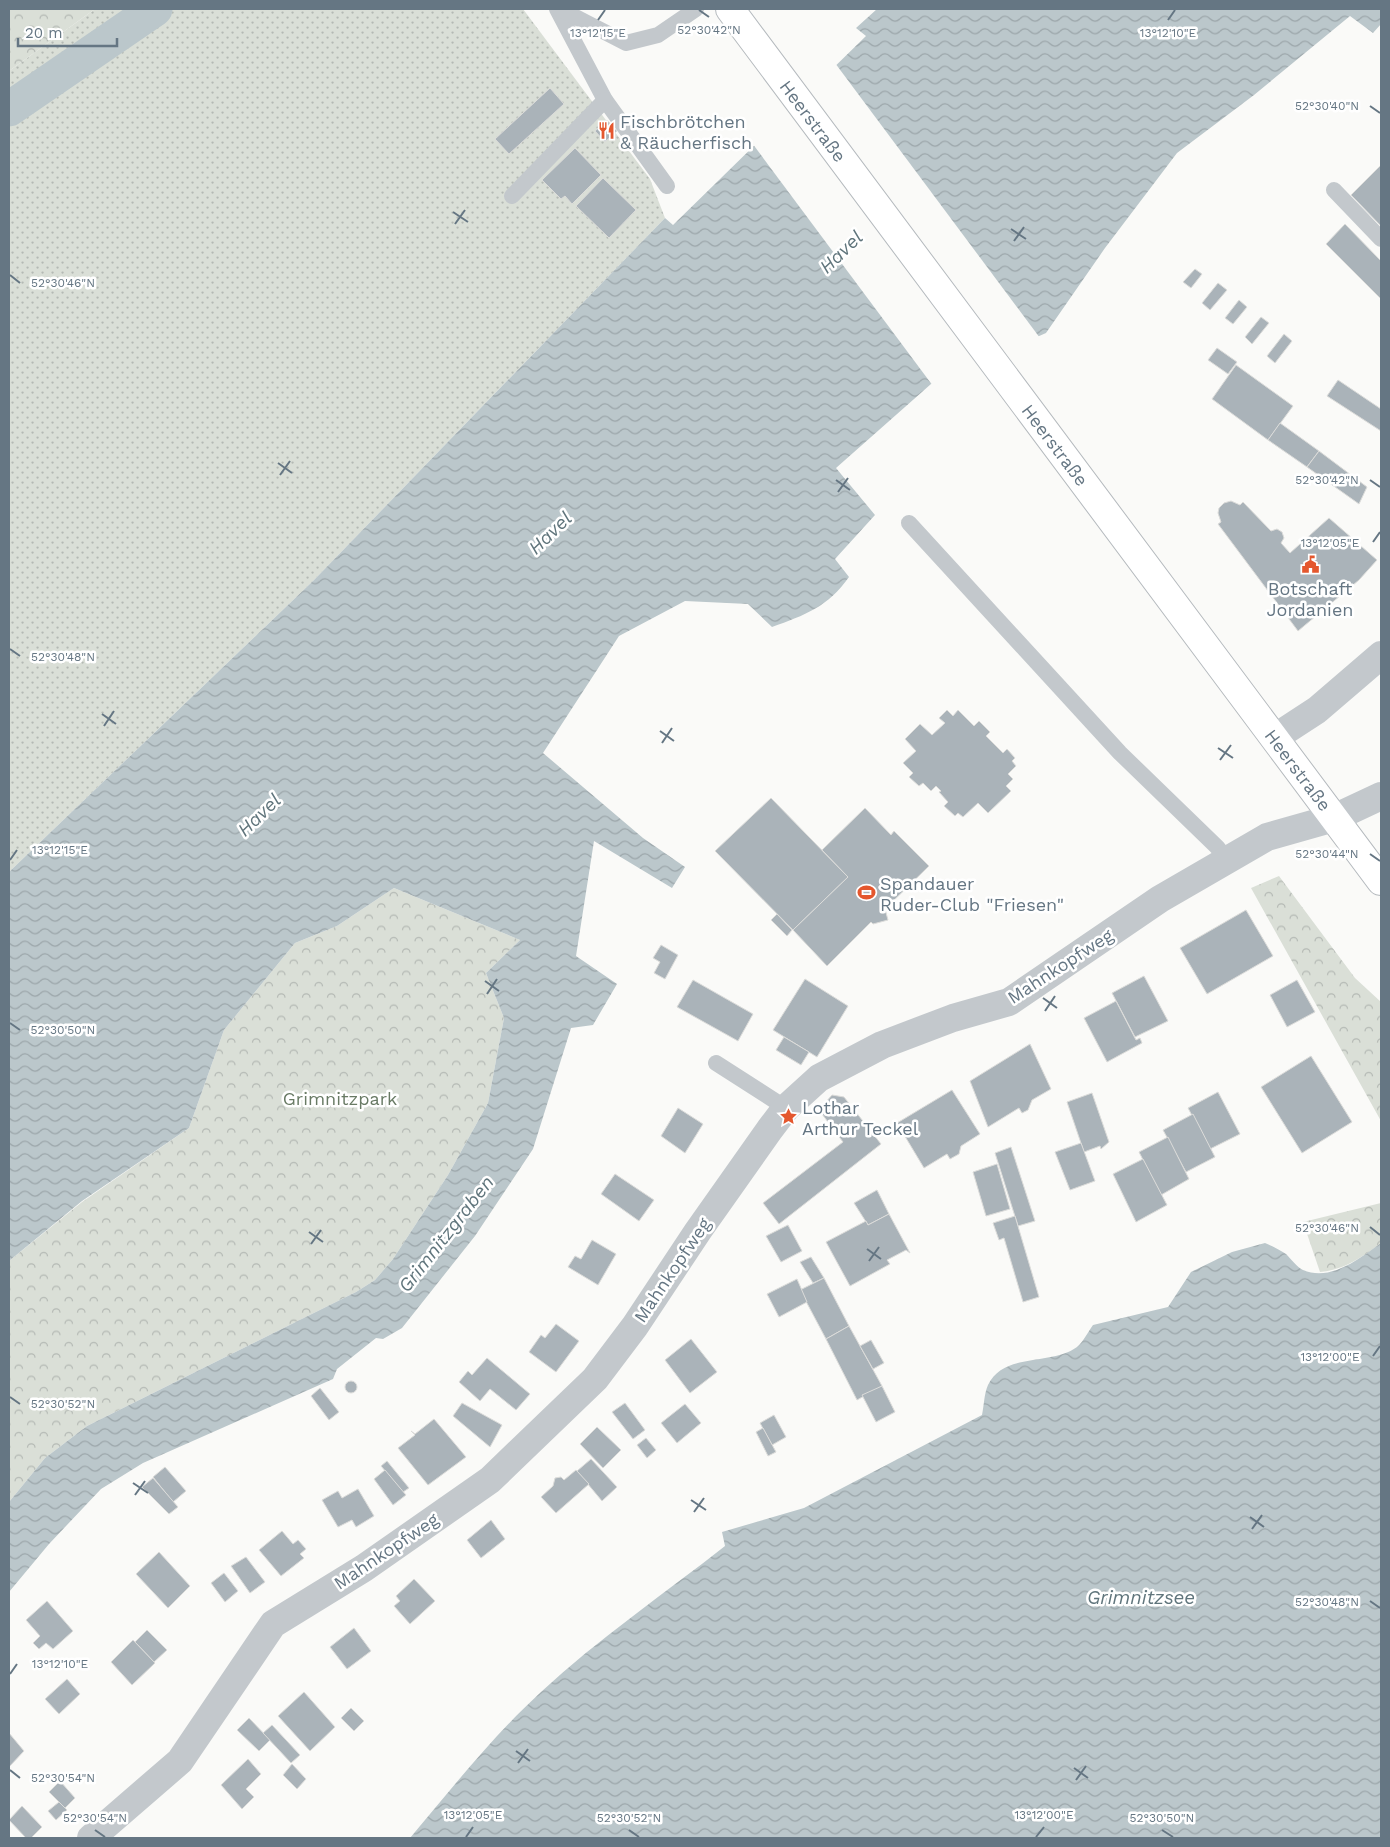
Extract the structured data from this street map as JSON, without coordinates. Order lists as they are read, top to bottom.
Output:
{
  "streets": {
    "main road": ["Heerstraße"],
    "street": ["Mahnkopfweg"]
  },
  "crossings": [
    ["Heerstraße", "Mahnkopfweg"]
  ],
  "water": ["Havel", "Grimnitzgraben", "Grimnitzsee"],
  "parks": ["Grimnitzpark"],
  "places": {
    "restaurant": ["Fischbrötchen & Räucherfisch"],
    "public building": ["Botschaft Jordanien"],
    "sports": ["Spandauer Ruder-Club \"Friesen\""],
    "place": ["Lothar Arthur Teckel"]
  },
  "scale_bar": "20 m",
  "coordinates": [
    "52°30'42\"N",
    "13°12'15\"E",
    "13°12'10\"E",
    "52°30'40\"N",
    "52°30'46\"N",
    "13°12'05\"E",
    "52°30'48\"N",
    "52°30'44\"N",
    "52°30'50\"N",
    "13°12'00\"E",
    "52°30'52\"N",
    "52°30'54\"N"
  ]
}
